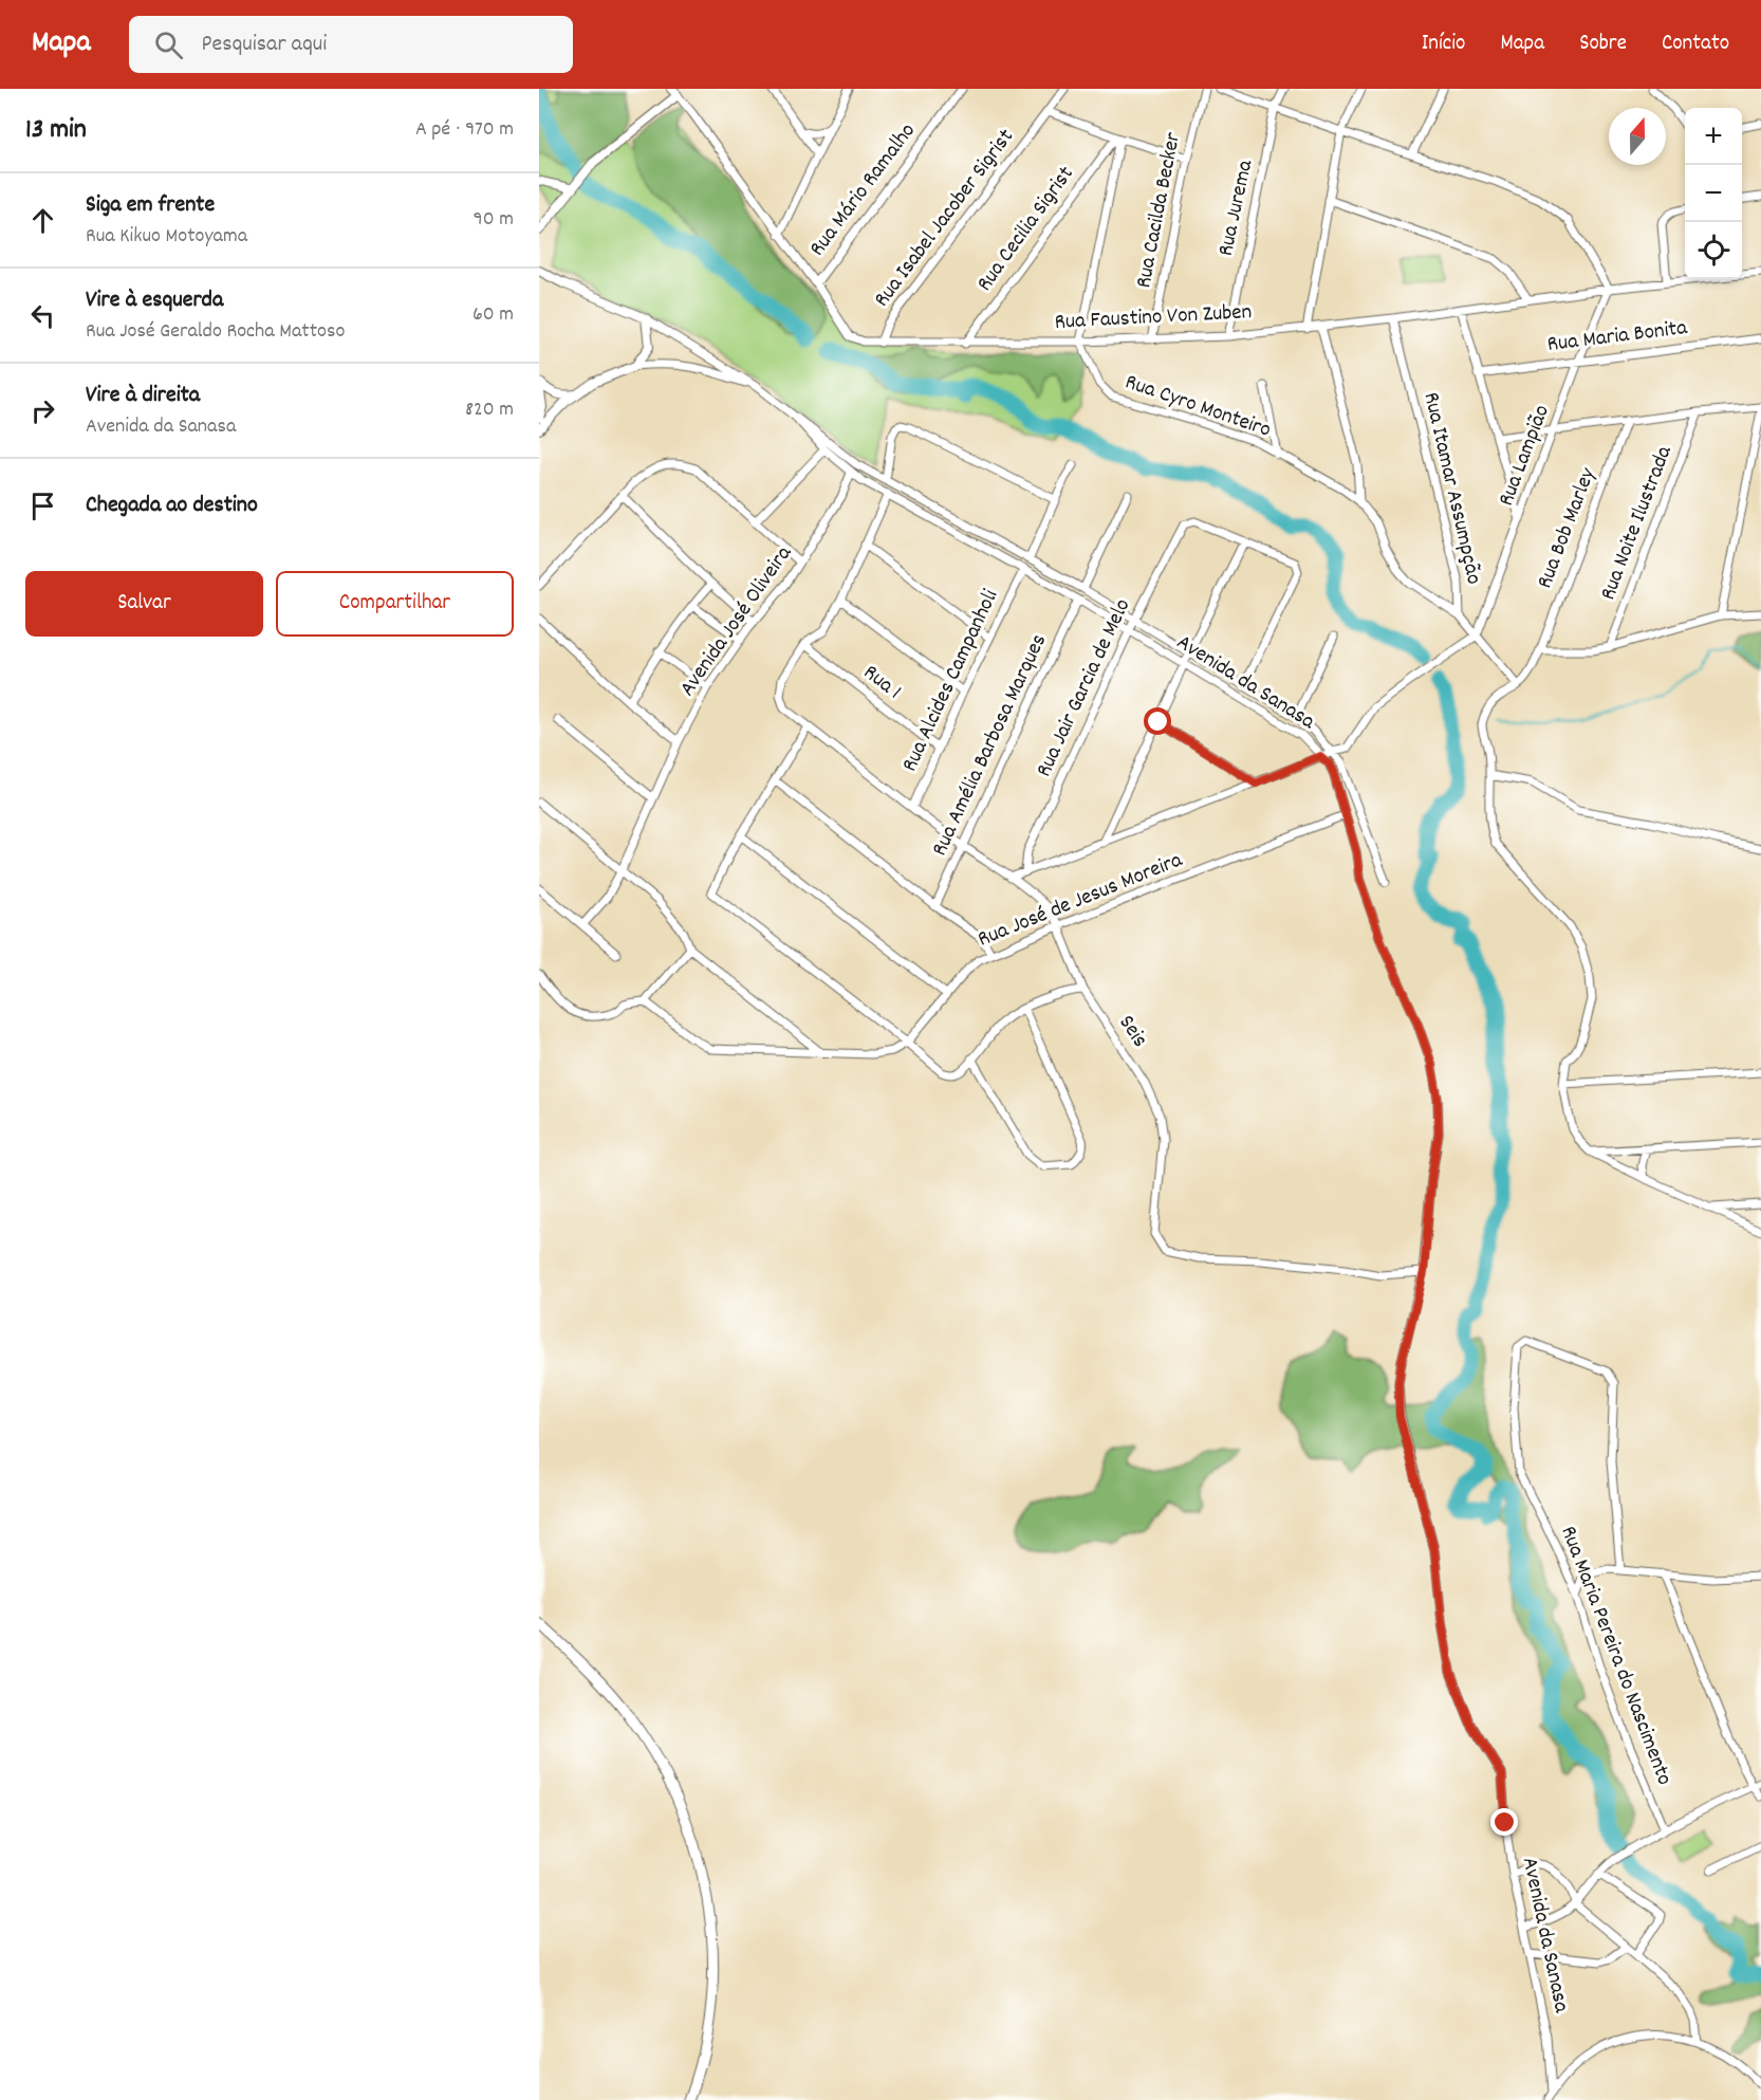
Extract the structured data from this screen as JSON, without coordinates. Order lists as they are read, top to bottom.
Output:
{
  "streets": {
    "street": [
      "Rua Mário Ramalho",
      "Rua Jurema",
      "Rua Cacilda Becker",
      "Rua Isabel Jacober Sigrist",
      "Rua Cecilia Sigrist",
      "Rua Faustino Von Zuben",
      "Rua Maria Bonita",
      "Rua Cyro Monteiro",
      "Rua Lampião",
      "Rua Itamar Assumpção",
      "Rua Noite Ilustrada",
      "Rua Bob Marley",
      "Avenida José Oliveira",
      "Rua Alcides Campanholi",
      "Rua 1",
      "Avenida da Sanasa",
      "Rua Jair Garcia de Melo",
      "Rua Amélia Barbosa Marques",
      "Rua José de Jesus Moreira",
      "Seis",
      "Rua Maria Pereira do Nascimento"
    ]
  },
  "crossings": [
    ["Rua Mário Ramalho", "Rua Faustino Von Zuben"],
    ["Rua Jurema", "Rua Faustino Von Zuben"],
    ["Rua Cacilda Becker", "Rua Faustino Von Zuben"],
    ["Rua Isabel Jacober Sigrist", "Rua Faustino Von Zuben"],
    ["Rua Cecilia Sigrist", "Rua Faustino Von Zuben"],
    ["Rua Faustino Von Zuben", "Rua Cyro Monteiro"],
    ["Rua Faustino Von Zuben", "Rua Lampião"],
    ["Rua Faustino Von Zuben", "Rua Itamar Assumpção"],
    ["Rua Maria Bonita", "Rua Lampião"],
    ["Rua Lampião", "Rua Itamar Assumpção"],
    ["Rua Itamar Assumpção", "Rua Bob Marley"],
    ["Avenida José Oliveira", "Avenida da Sanasa"],
    ["Rua Alcides Campanholi", "Rua 1"],
    ["Rua Alcides Campanholi", "Avenida da Sanasa"],
    ["Rua Alcides Campanholi", "Seis"],
    ["Rua 1", "Seis"],
    ["Avenida da Sanasa", "Rua Jair Garcia de Melo"],
    ["Avenida da Sanasa", "Rua Amélia Barbosa Marques"],
    ["Avenida da Sanasa", "Rua José de Jesus Moreira"],
    ["Avenida da Sanasa", "Seis"],
    ["Rua Amélia Barbosa Marques", "Seis"],
    ["Rua José de Jesus Moreira", "Seis"]
  ],
  "north": "top",
  "page": {
    "header": "Mapa",
    "search": "Pesquisar aqui",
    "nav": [
      "Início",
      "Mapa",
      "Sobre",
      "Contato"
    ],
    "heading": ["13 min", "A pé · 970 m"],
    "map_buttons": ["+", "−"],
    "list": [
      ["Siga em frente", "Rua Kikuo Motoyama", "90 m"],
      ["Vire à esquerda", "Rua José Geraldo Rocha Mattoso", "60 m"],
      ["Vire à direita", "Avenida da Sanasa", "820 m"],
      "Chegada ao destino"
    ],
    "buttons": ["Salvar", "Compartilhar"]
  }
}
